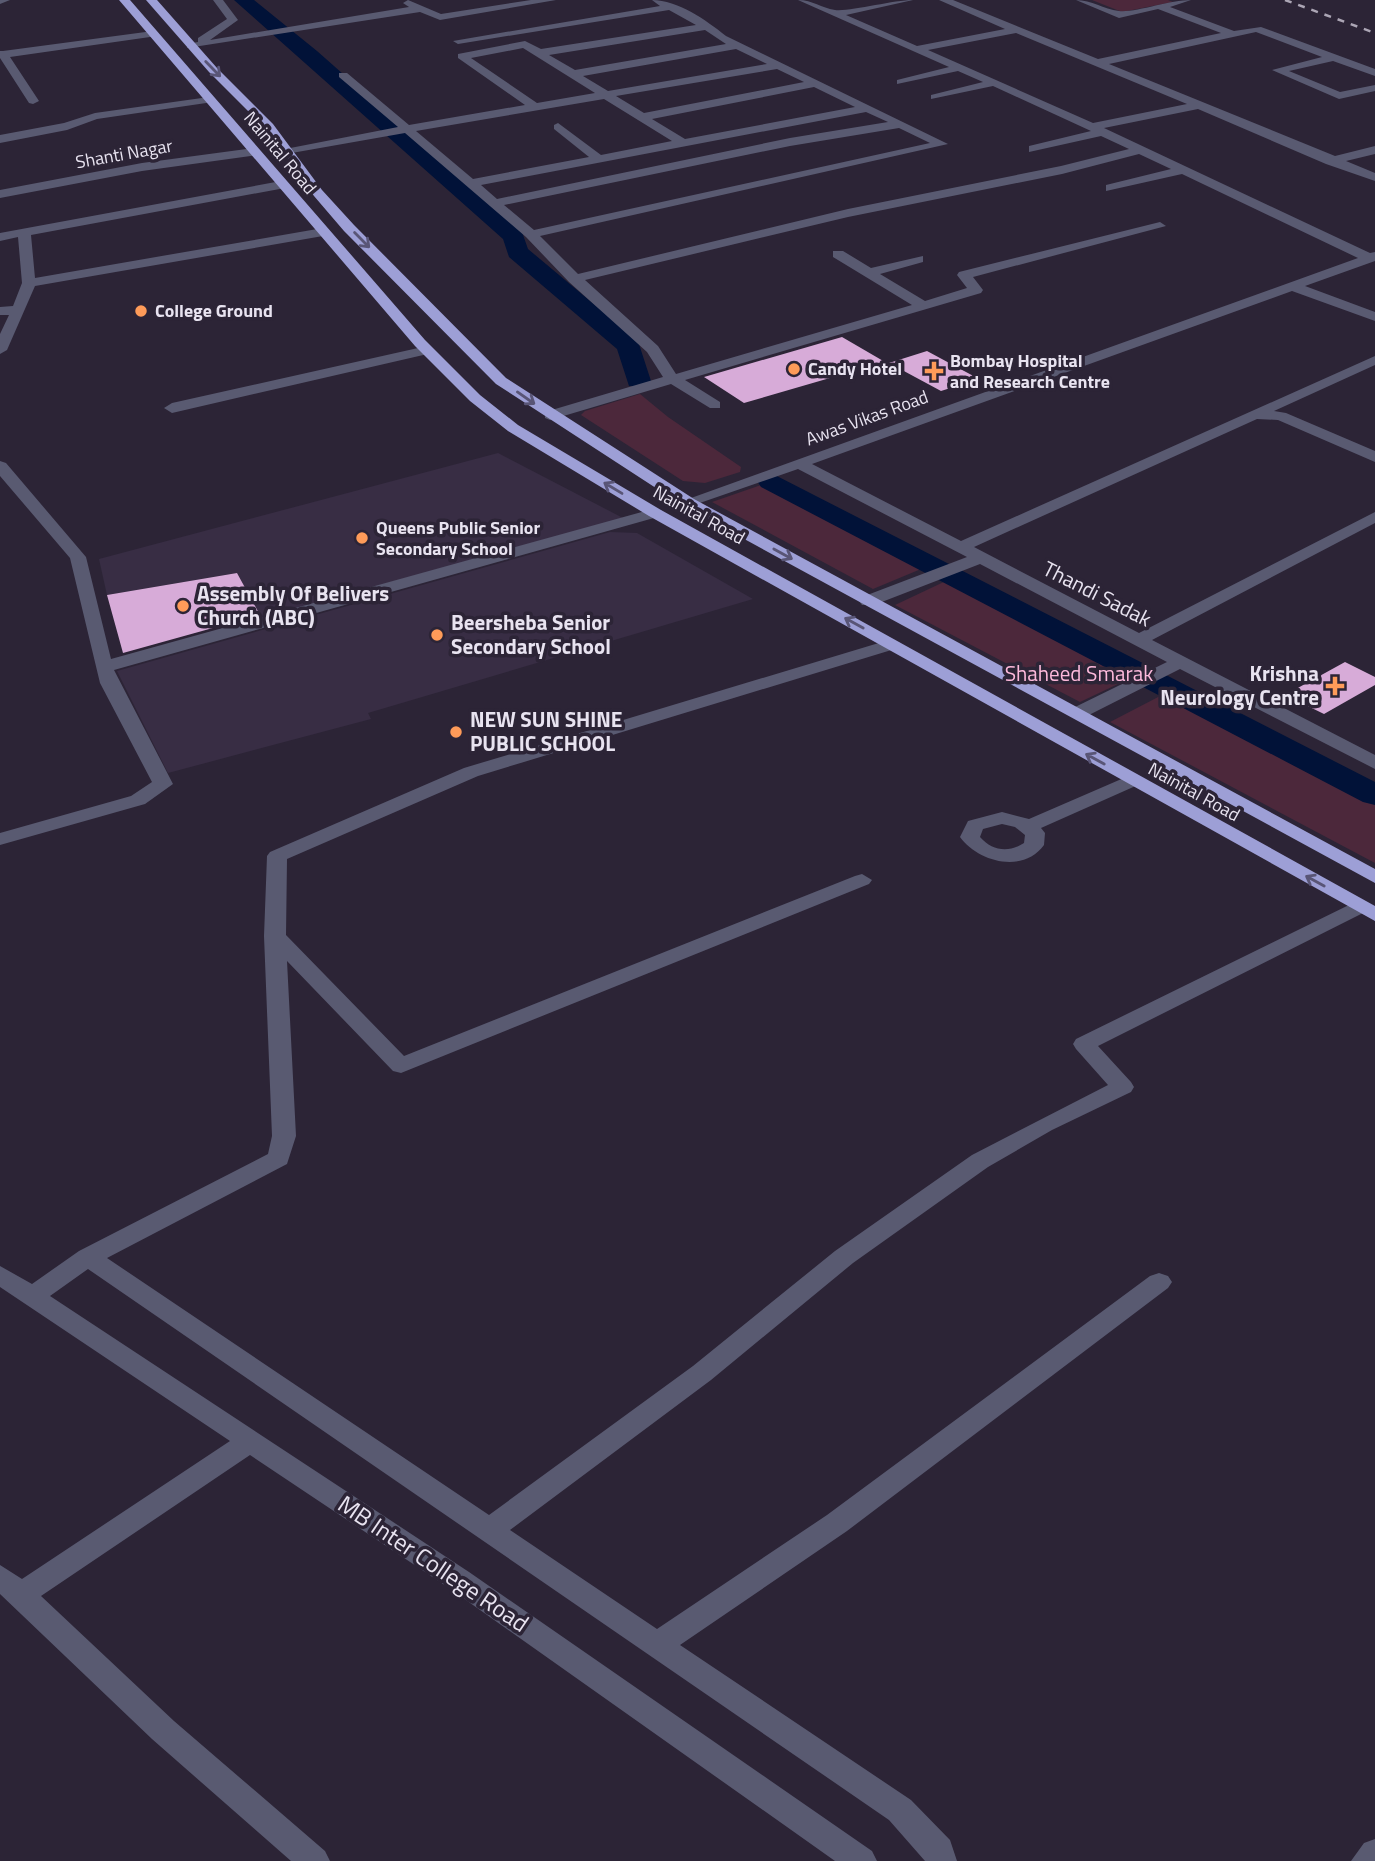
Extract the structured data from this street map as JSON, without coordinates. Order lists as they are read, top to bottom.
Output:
{
  "streets": {
    "highway": ["Nainital Road"],
    "street": [
      "Shanti Nagar",
      "Awas Vikas Road",
      "Thandi Sadak",
      "MB Inter College Road"
    ]
  },
  "crossings": [
    ["Nainital Road", "Shanti Nagar"],
    ["Nainital Road", "Awas Vikas Road"],
    ["Awas Vikas Road", "Thandi Sadak"]
  ],
  "parks": ["Shaheed Smarak"],
  "places": {
    "other": [
      "College Ground",
      "Candy Hotel",
      "Queens Public Senior Secondary School",
      "Assembly Of Belivers Church (ABC)",
      "Beersheba Senior Secondary School",
      "NEW SUN SHINE PUBLIC SCHOOL"
    ],
    "health": ["Bombay Hospital and Research Centre", "Krishna Neurology Centre"]
  }
}
